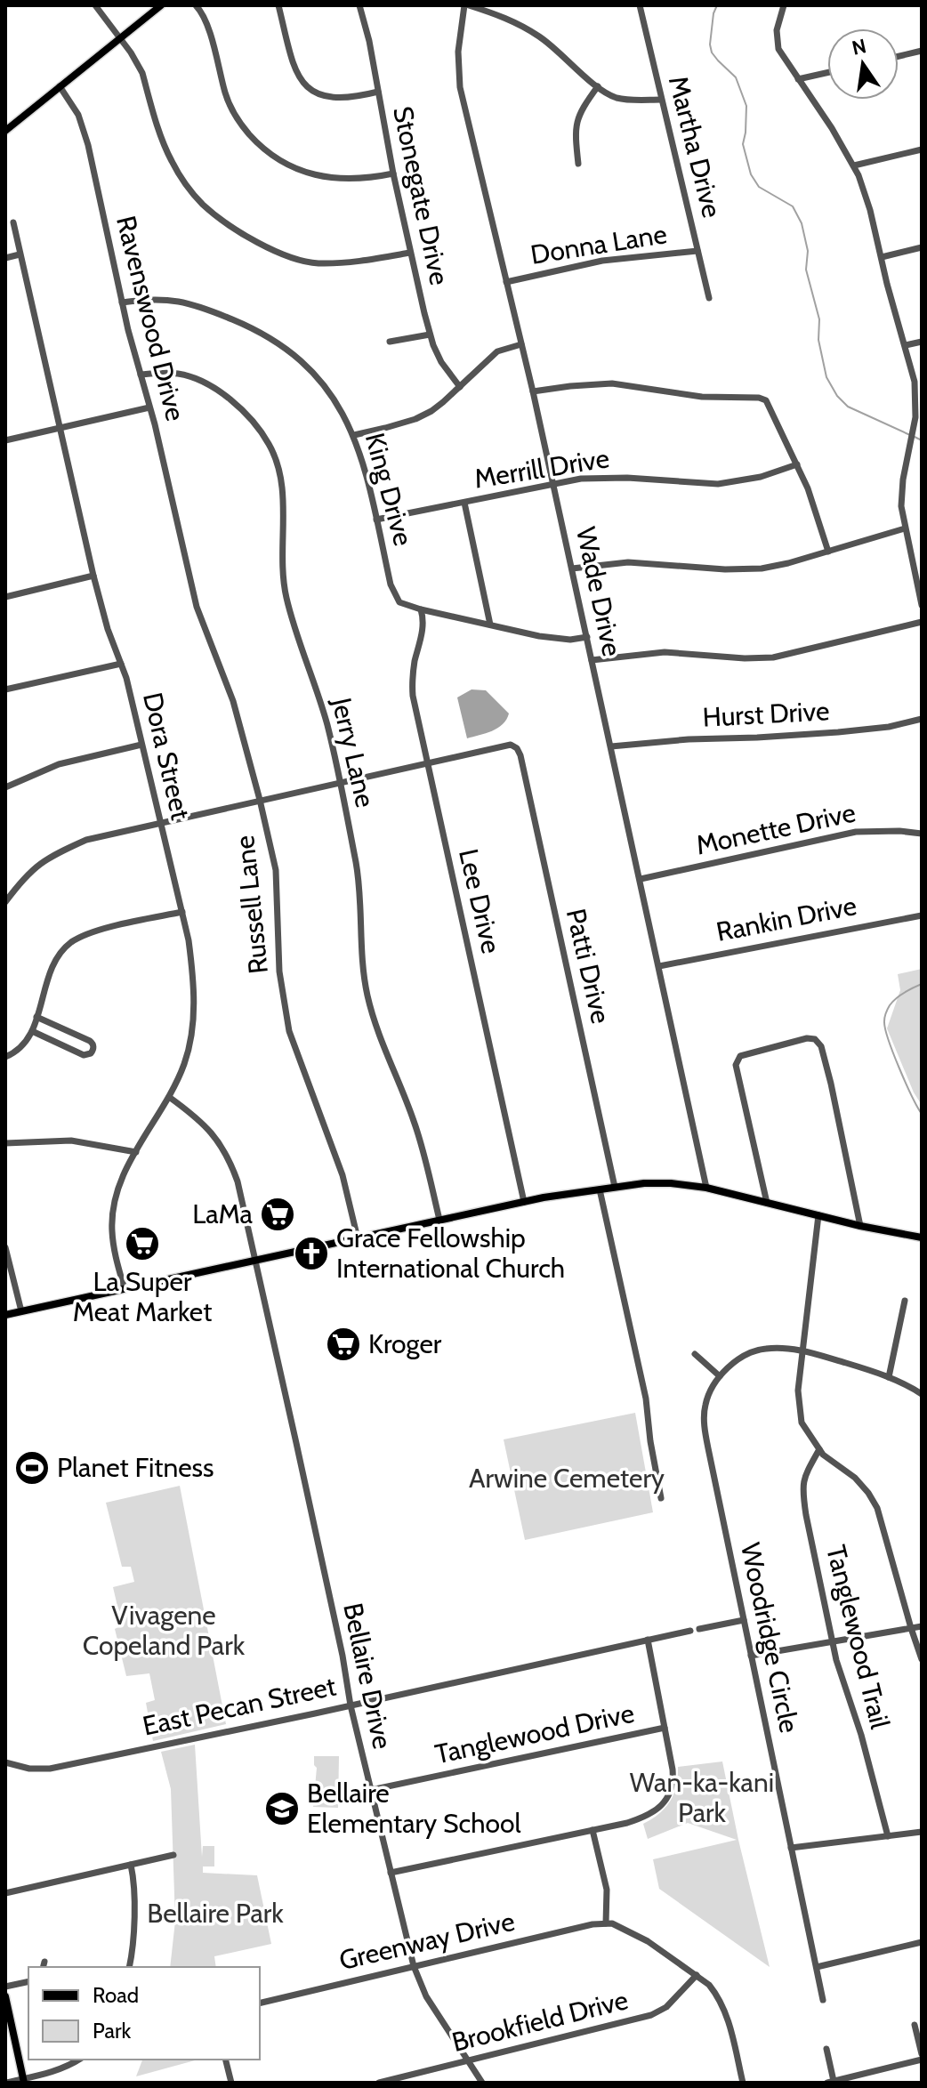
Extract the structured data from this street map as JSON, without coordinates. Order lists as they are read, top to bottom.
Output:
{
  "streets": {
    "street": [
      "Martha Drive",
      "Stonegate Drive",
      "Donna Lane",
      "Ravenswood Drive",
      "Merrill Drive",
      "King Drive",
      "Wade Drive",
      "Hurst Drive",
      "Jerry Lane",
      "Dora Street",
      "Monette Drive",
      "Lee Drive",
      "Russell Lane",
      "Rankin Drive",
      "Patti Drive",
      "Tanglewood Trail",
      "Woodridge Circle",
      "Bellaire Drive",
      "East Pecan Street",
      "Tanglewood Drive",
      "Greenway Drive",
      "Brookfield Drive"
    ]
  },
  "crossings": [
    ["Martha Drive", "Donna Lane"],
    ["Donna Lane", "Wade Drive"],
    ["Ravenswood Drive", "King Drive"],
    ["Ravenswood Drive", "Jerry Lane"],
    ["Ravenswood Drive", "Russell Lane"],
    ["Merrill Drive", "King Drive"],
    ["Merrill Drive", "Wade Drive"],
    ["King Drive", "Wade Drive"],
    ["King Drive", "Lee Drive"],
    ["Wade Drive", "Hurst Drive"],
    ["Wade Drive", "Monette Drive"],
    ["Wade Drive", "Rankin Drive"],
    ["Dora Street", "Bellaire Drive"],
    ["Lee Drive", "Patti Drive"],
    ["Bellaire Drive", "East Pecan Street"],
    ["Bellaire Drive", "Tanglewood Drive"],
    ["Bellaire Drive", "Greenway Drive"],
    ["Bellaire Drive", "Brookfield Drive"]
  ],
  "parks": [
    "Arwine Cemetery",
    "Vivagene Copeland Park",
    "Wan-ka-kani Park",
    "Bellaire Park"
  ],
  "places": {
    "supermarket": ["LaMa", "La Super Meat Market", "Kroger"],
    "church": ["Grace Fellowship International Church"],
    "sports": ["Planet Fitness"],
    "school or university": ["Bellaire Elementary School"]
  },
  "legend": ["Road", "Park"],
  "north": "top"
}
